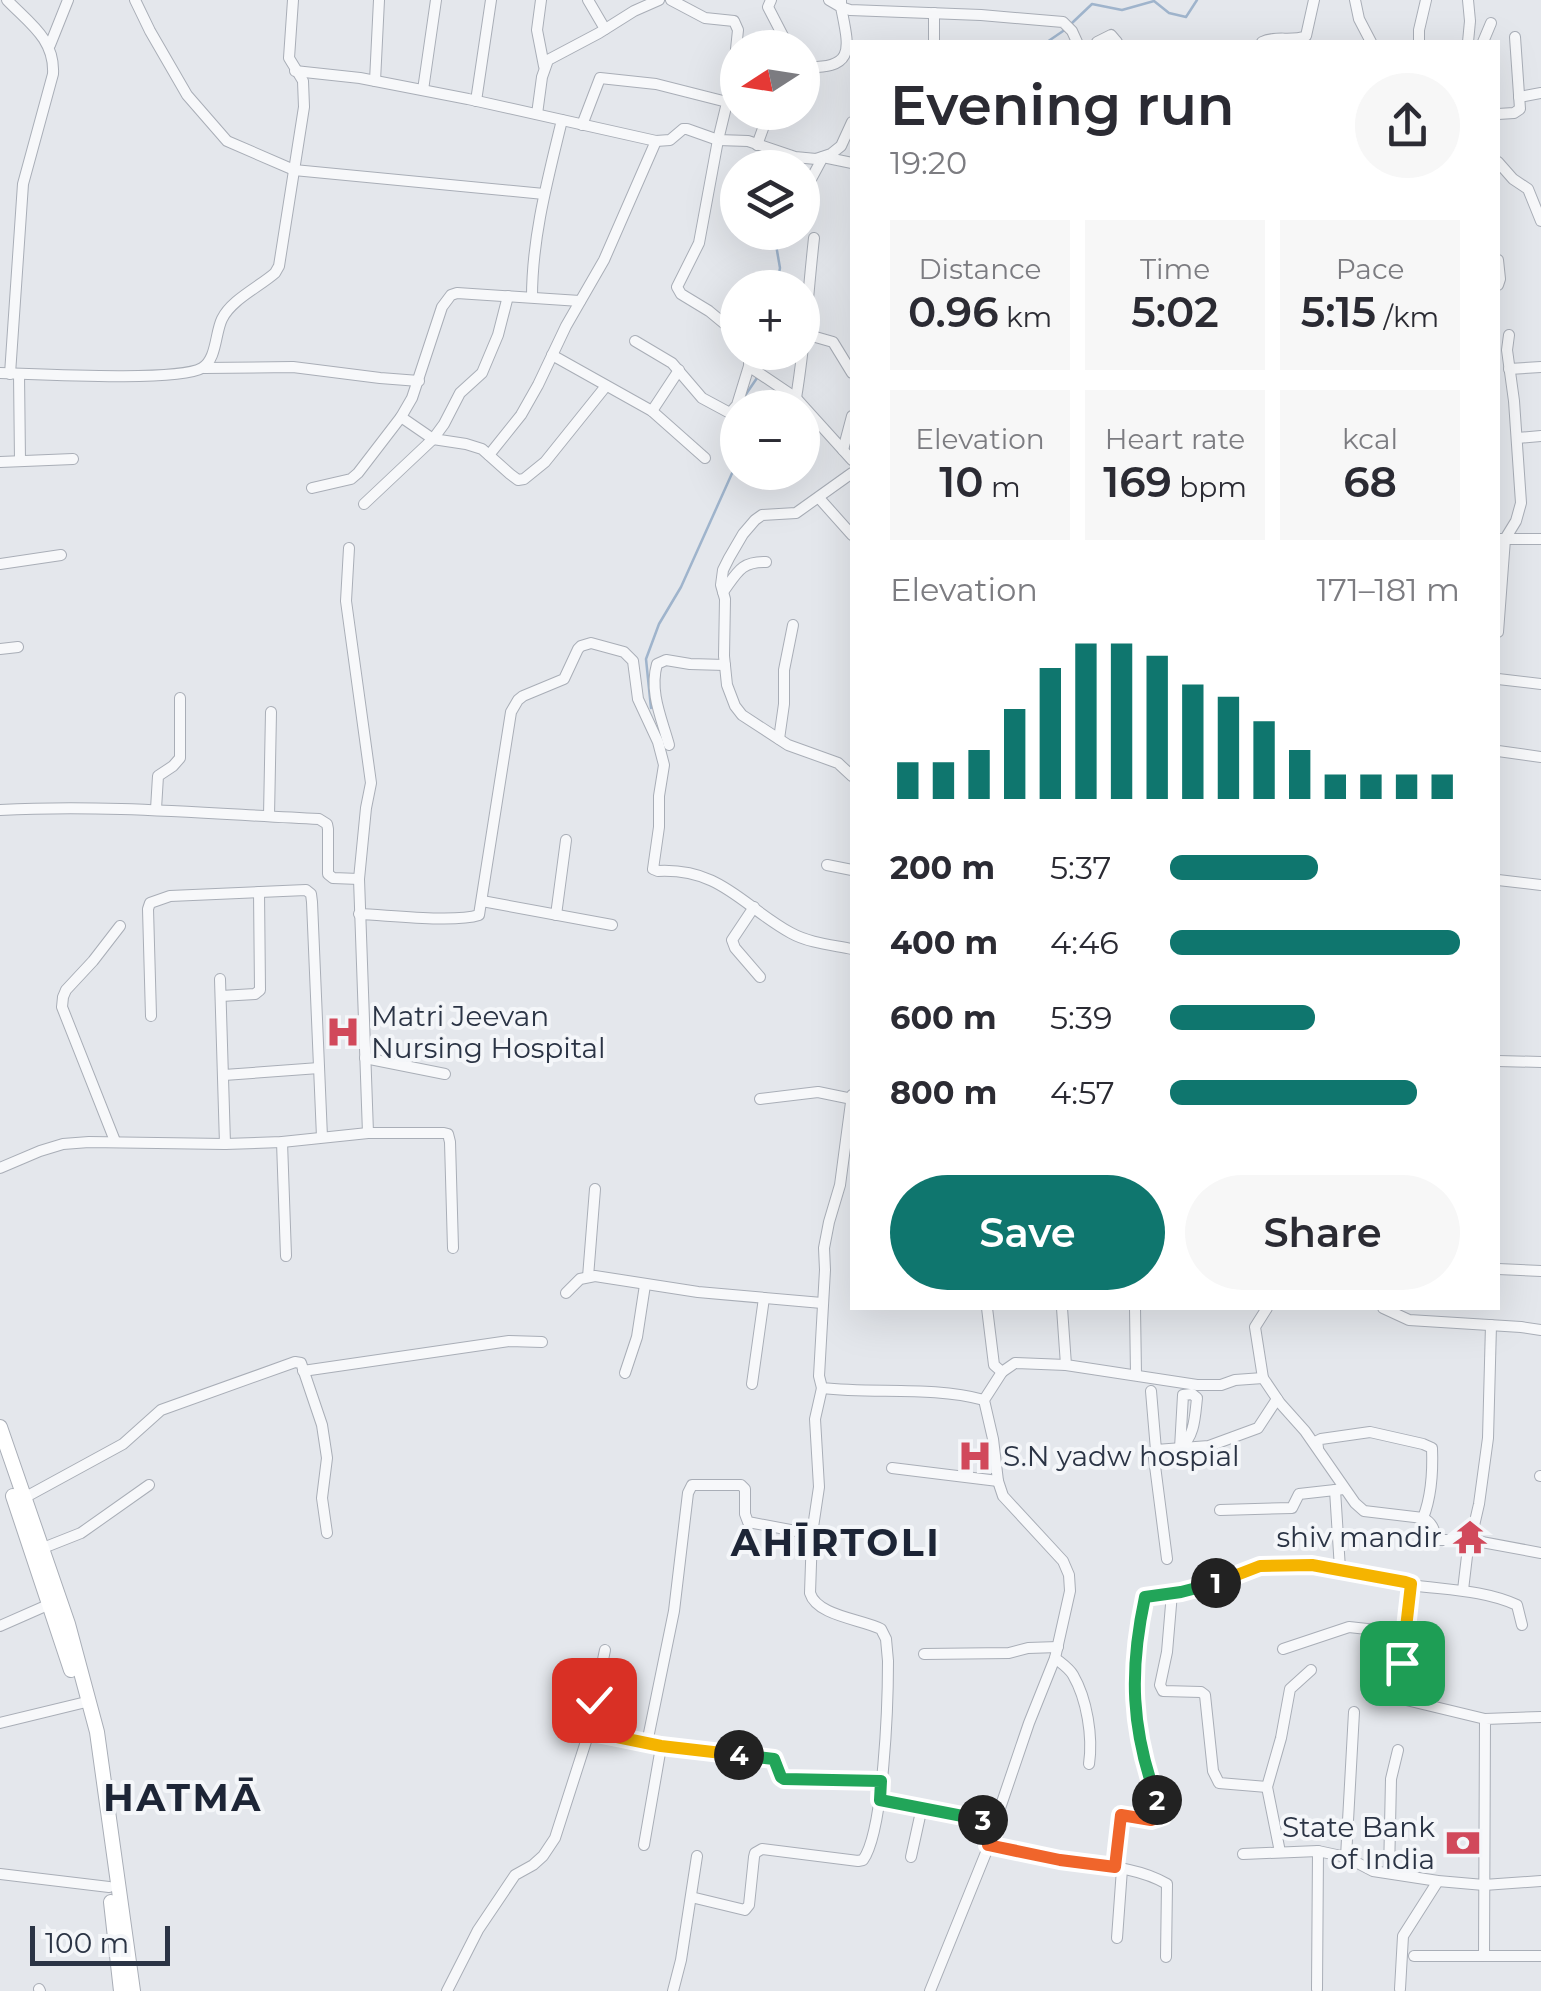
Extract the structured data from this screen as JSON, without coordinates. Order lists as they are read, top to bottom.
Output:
{
  "districts": ["AHĪRTOLI", "HATMĀ"],
  "places": {
    "hospital": ["Matri Jeevan Nursing Hospital", "S.N yadw hospial"],
    "temple": ["shiv mandir"],
    "bank": ["State Bank of India"]
  },
  "scale_bar": "100 m",
  "north": "left",
  "page": {
    "map_buttons": ["+", "−"],
    "heading": ["Evening run", "19:20"],
    "stats": [
      ["Distance", "0.96 km"],
      ["Time", "5:02"],
      ["Pace", "5:15 /km"],
      ["Elevation", "10 m"],
      ["Heart rate", "169 bpm"],
      ["kcal", "68"]
    ],
    "chart": ["Elevation", "171–181 m"],
    "list": [
      {
        "name": "200 m",
        "note": "5:37"
      },
      {
        "name": "400 m",
        "note": "4:46"
      },
      {
        "name": "600 m",
        "note": "5:39"
      },
      {
        "name": "800 m",
        "note": "4:57"
      }
    ],
    "buttons": ["Save", "Share"],
    "pins": [
      "1",
      "4",
      "2",
      "3"
    ],
    "scale": "100 m"
  }
}
